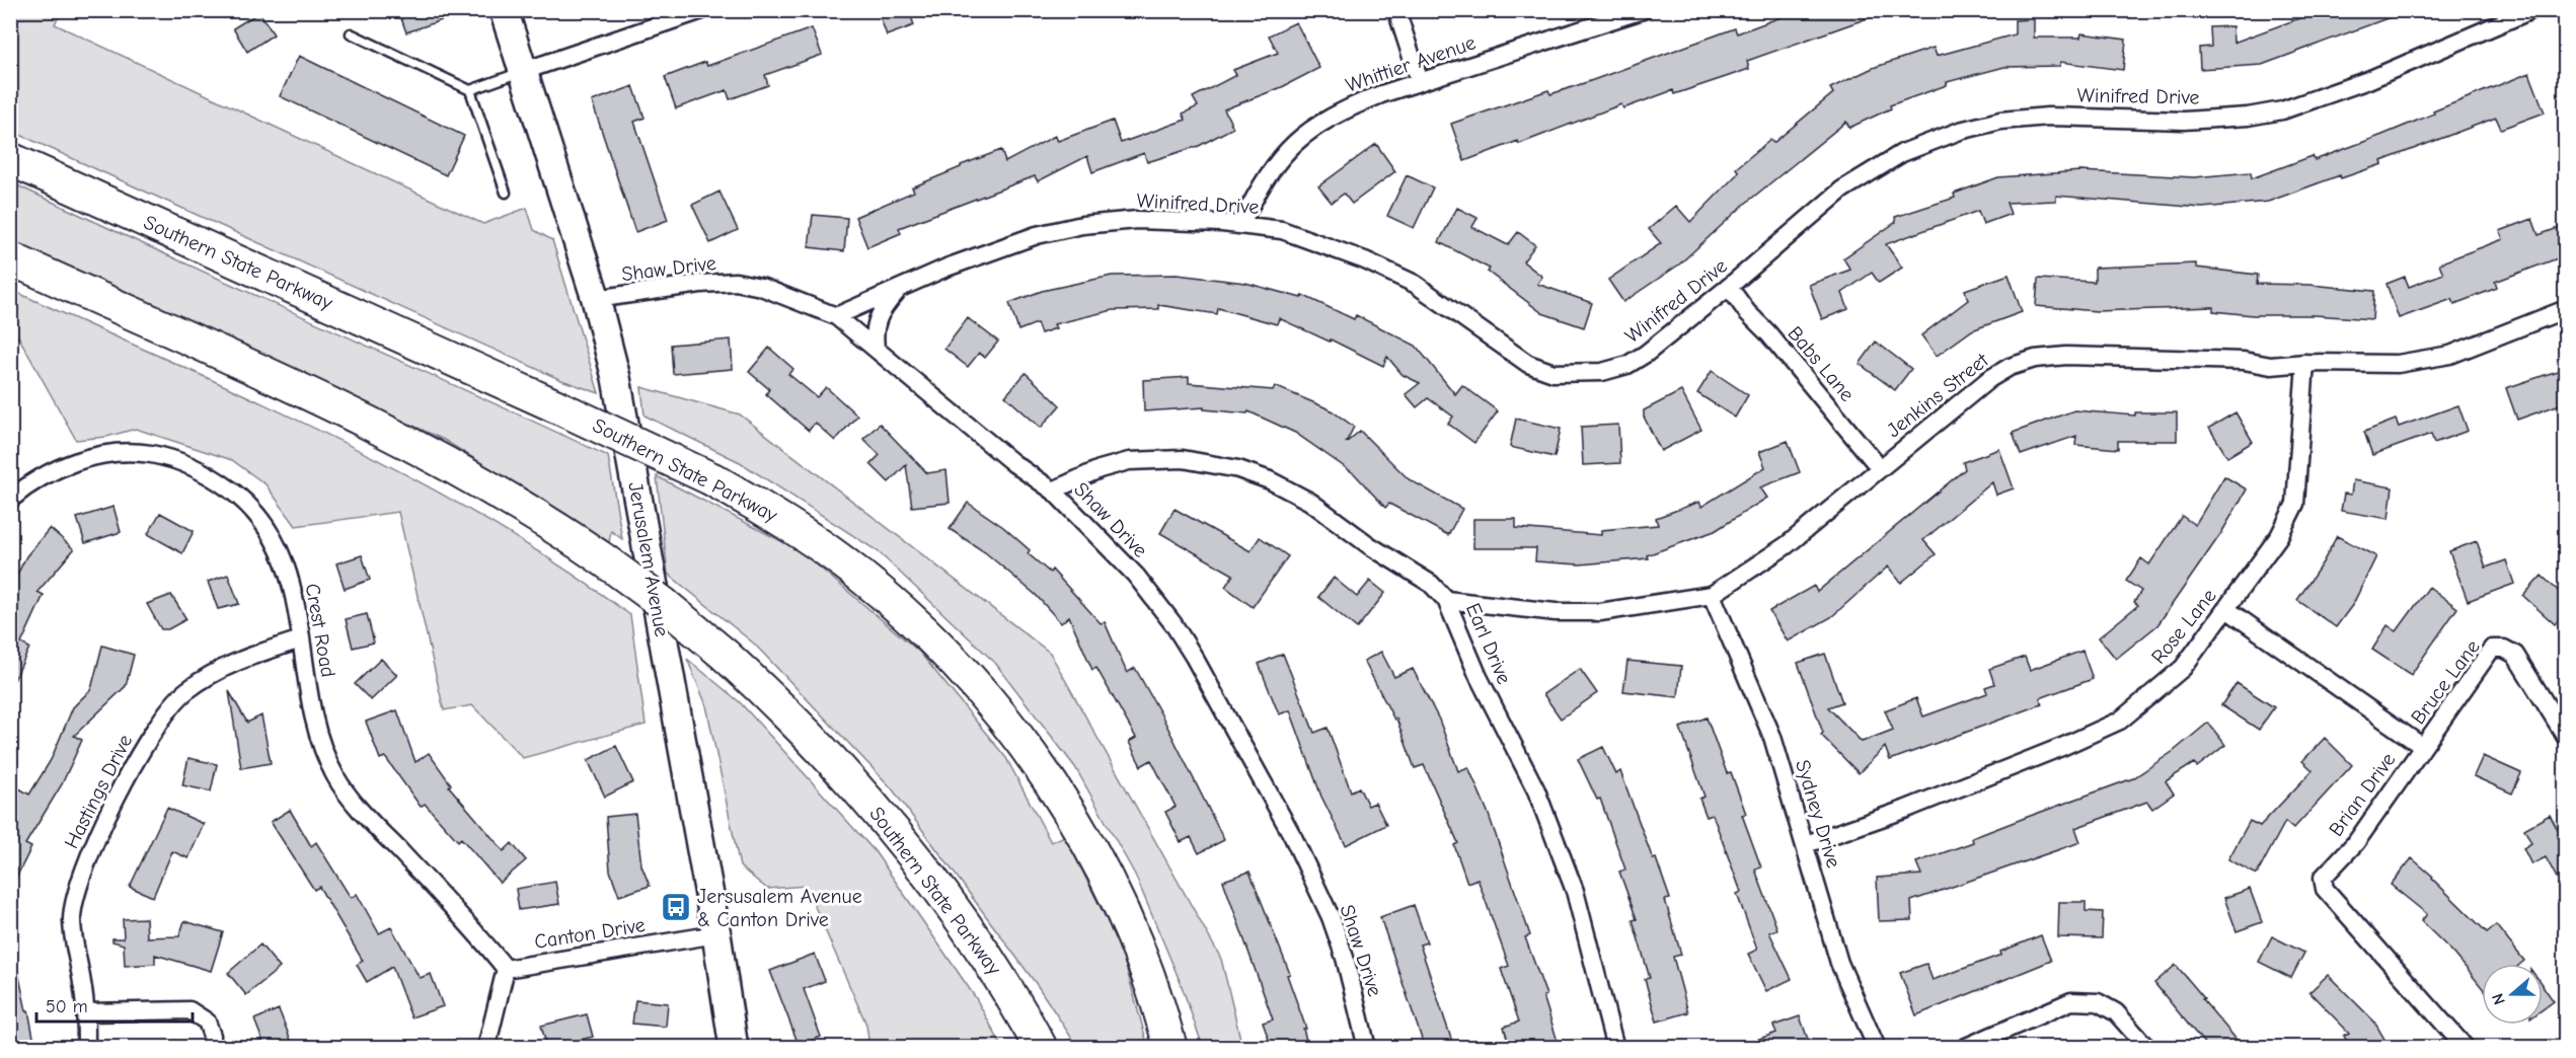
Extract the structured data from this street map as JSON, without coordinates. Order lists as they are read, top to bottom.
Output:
{
  "streets": {
    "highway": ["Southern State Parkway"],
    "main road": ["Jerusalem Avenue"],
    "street": [
      "Whittier Avenue",
      "Winifred Drive",
      "Shaw Drive",
      "Babs Lane",
      "Jenkins Street",
      "Rose Lane",
      "Crest Road",
      "Earl Drive",
      "Bruce Lane",
      "Hastings Drive",
      "Brian Drive",
      "Sydney Drive",
      "Canton Drive"
    ]
  },
  "crossings": [
    ["Whittier Avenue", "Winifred Drive"],
    ["Winifred Drive", "Shaw Drive"],
    ["Winifred Drive", "Babs Lane"],
    ["Shaw Drive", "Jerusalem Avenue"],
    ["Shaw Drive", "Earl Drive"],
    ["Babs Lane", "Jenkins Street"],
    ["Jenkins Street", "Rose Lane"],
    ["Jenkins Street", "Earl Drive"],
    ["Jenkins Street", "Sydney Drive"],
    ["Jerusalem Avenue", "Canton Drive"],
    ["Rose Lane", "Brian Drive"],
    ["Rose Lane", "Sydney Drive"],
    ["Crest Road", "Hastings Drive"],
    ["Crest Road", "Canton Drive"],
    ["Bruce Lane", "Brian Drive"]
  ],
  "places": {
    "bus stop": ["Jersusalem Avenue & Canton Drive"]
  },
  "scale_bar": "50 m",
  "north": "left"
}
